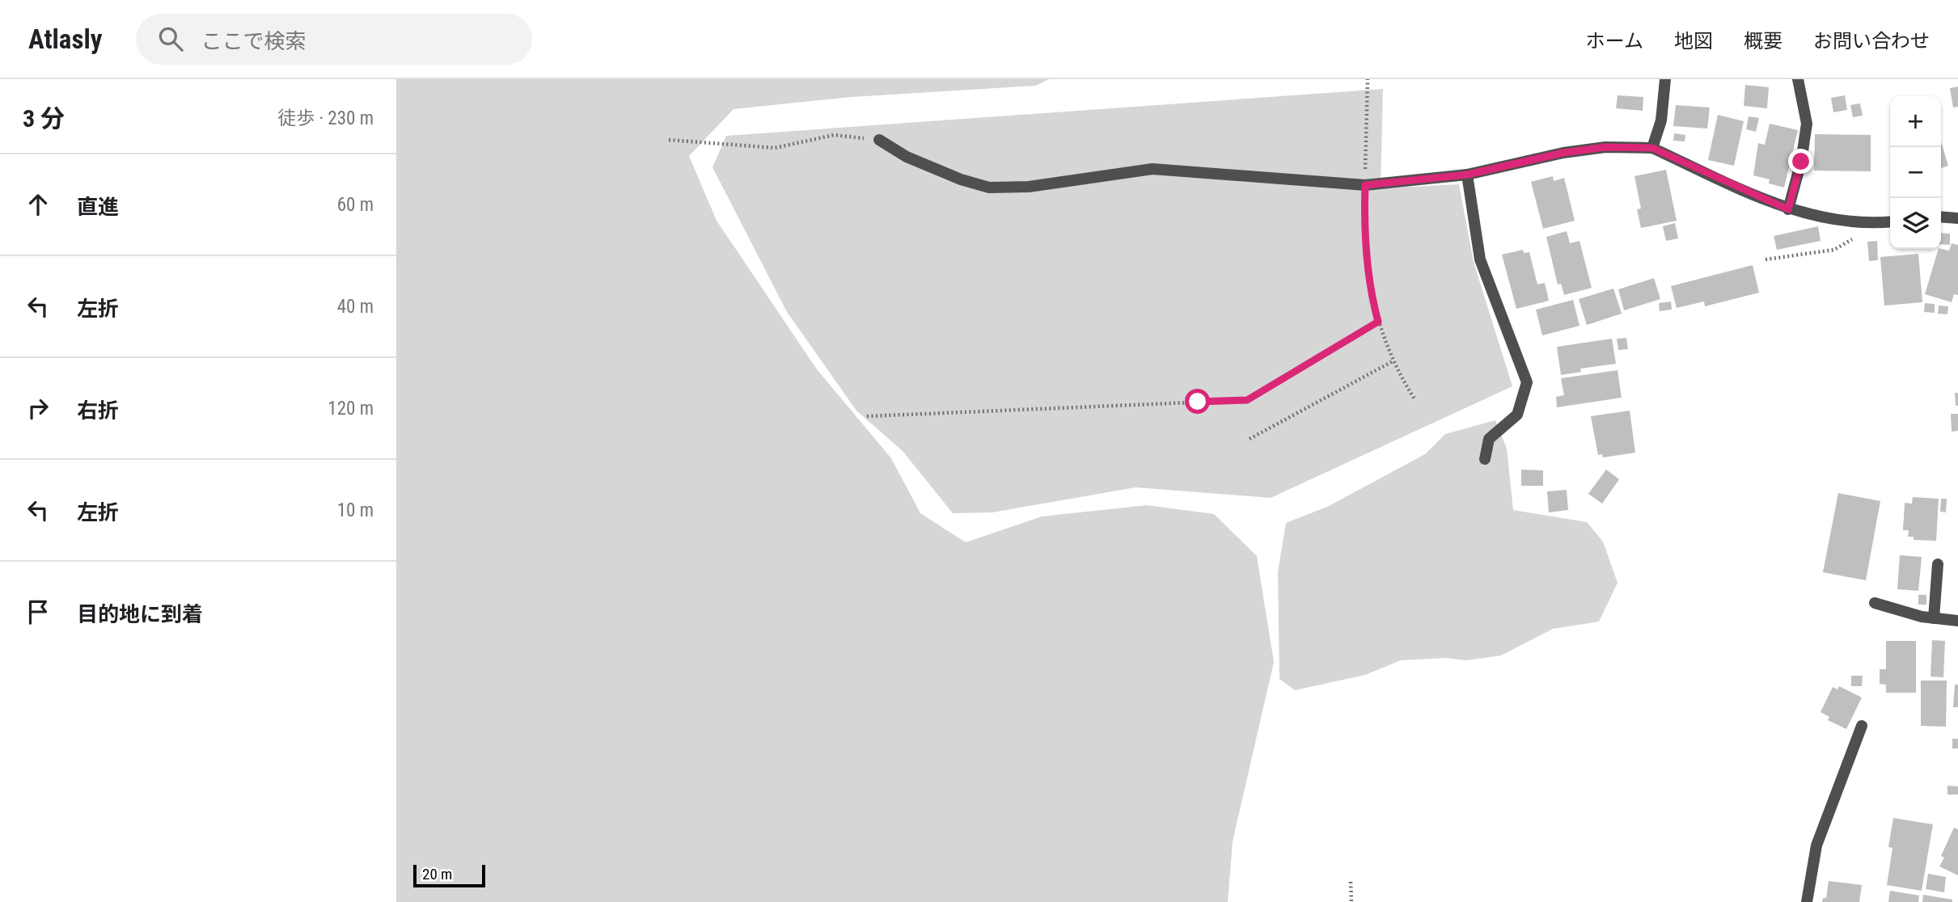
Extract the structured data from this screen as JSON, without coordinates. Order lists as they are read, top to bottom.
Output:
{
  "scale_bar": "20 m",
  "page": {
    "header": "Atlasly",
    "search": "ここで検索",
    "nav": [
      "ホーム",
      "地図",
      "概要",
      "お問い合わせ"
    ],
    "heading": ["3 分", "徒歩 · 230 m"],
    "map_buttons": ["+", "−"],
    "list": [
      ["直進", "60 m"],
      ["左折", "40 m"],
      ["右折", "120 m"],
      ["左折", "10 m"],
      "目的地に到着"
    ],
    "scale": "20 m"
  }
}
